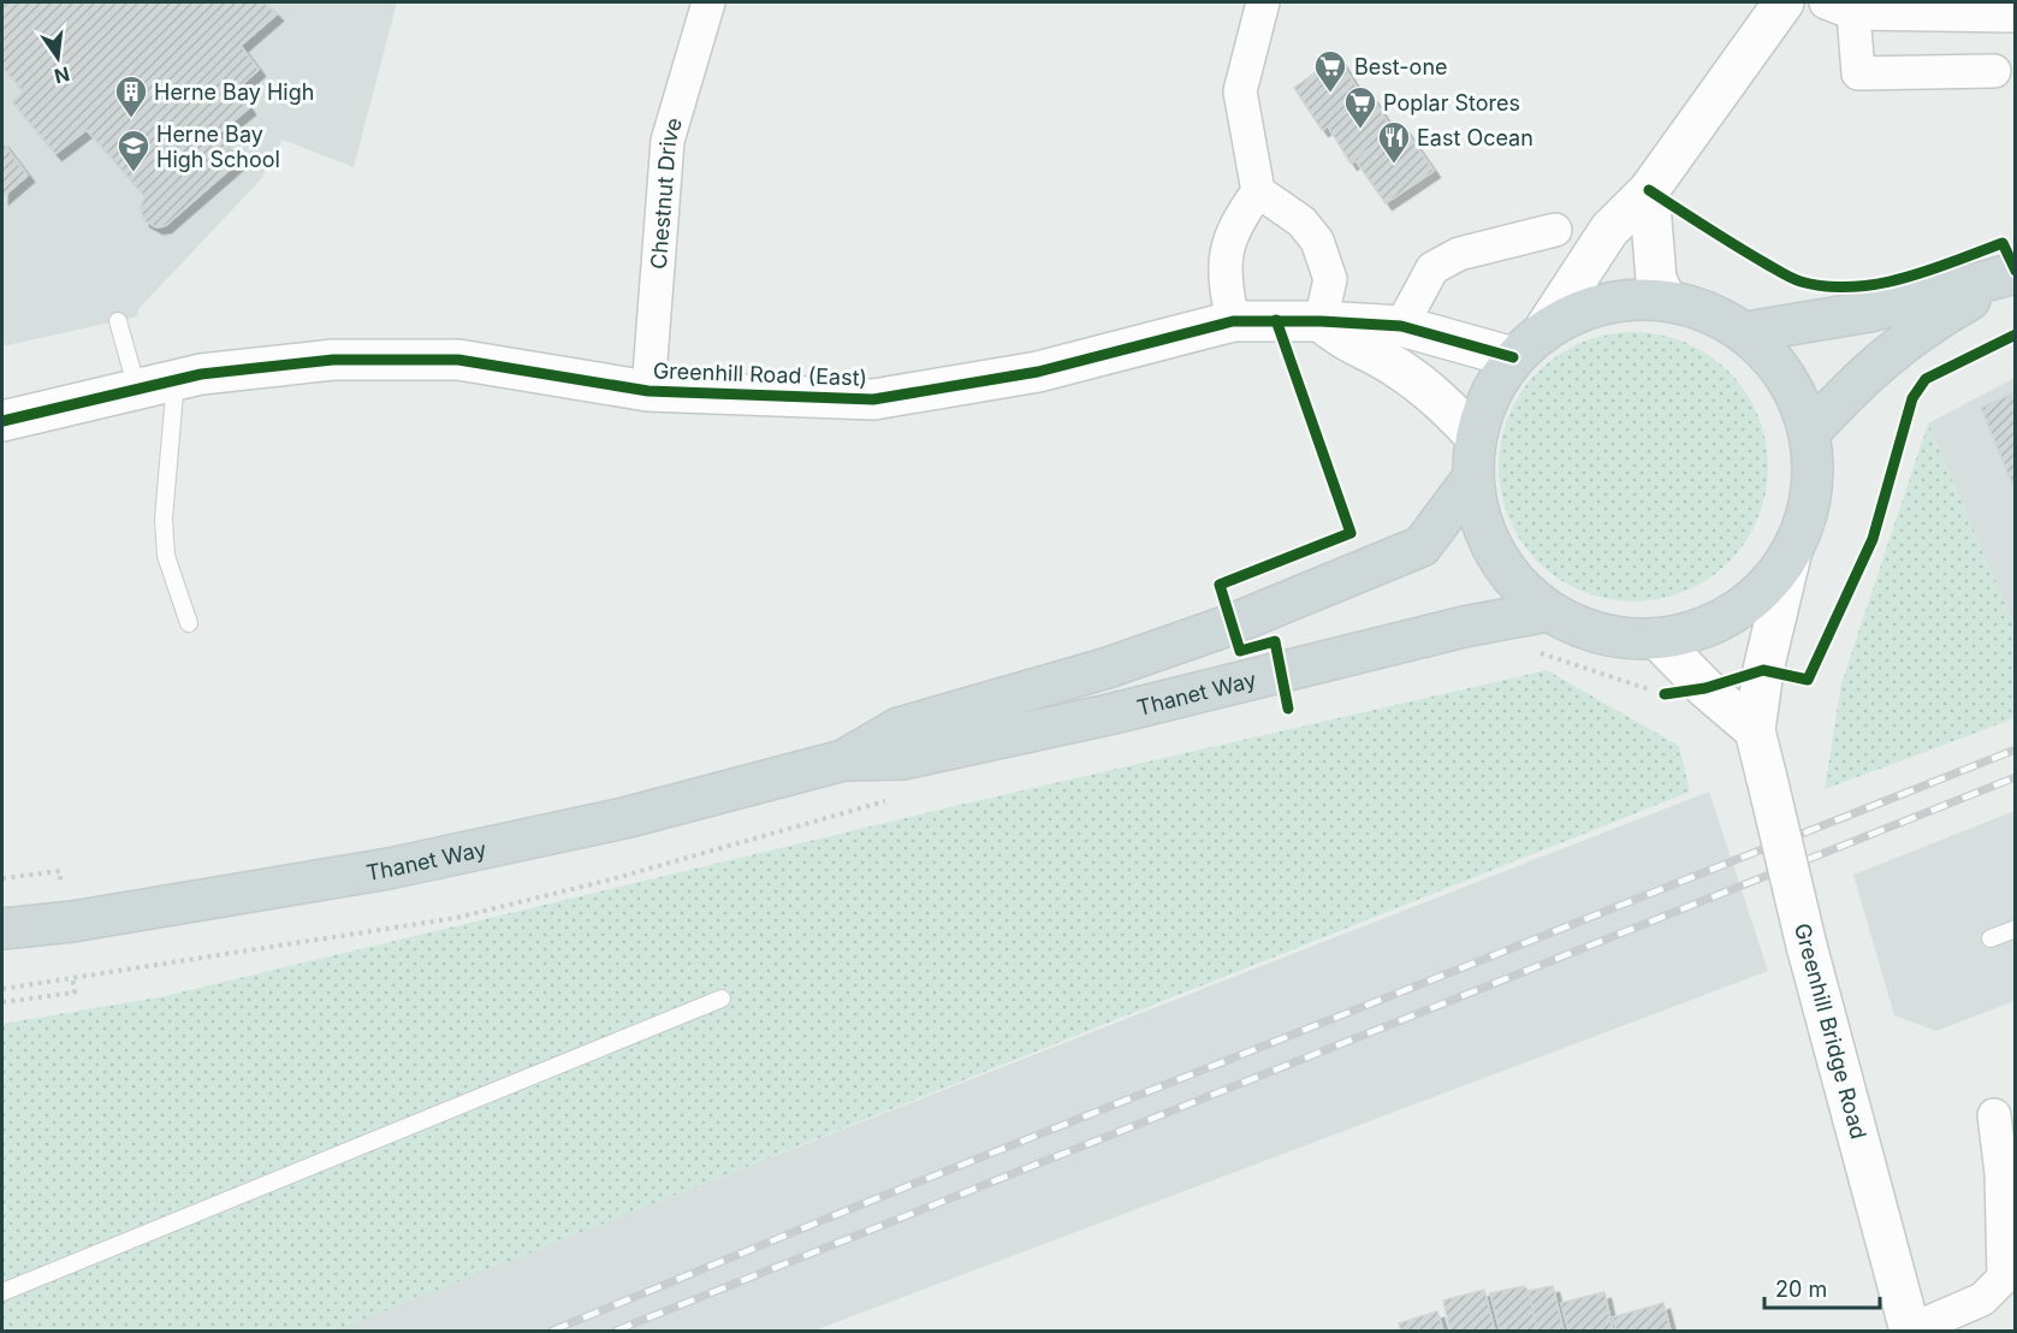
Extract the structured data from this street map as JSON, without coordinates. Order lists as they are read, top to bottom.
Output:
{
  "streets": {
    "main road": ["Thanet Way"],
    "street": ["Chestnut Drive", "Greenhill Road (East)", "Greenhill Bridge Road"]
  },
  "crossings": [
    ["Chestnut Drive", "Greenhill Road (East)"]
  ],
  "places": {
    "supermarket": ["Best-one", "Poplar Stores"],
    "building": ["Herne Bay High"],
    "restaurant": ["East Ocean"],
    "school or university": ["Herne Bay High School"]
  },
  "scale_bar": "20 m",
  "north": "bottom"
}
